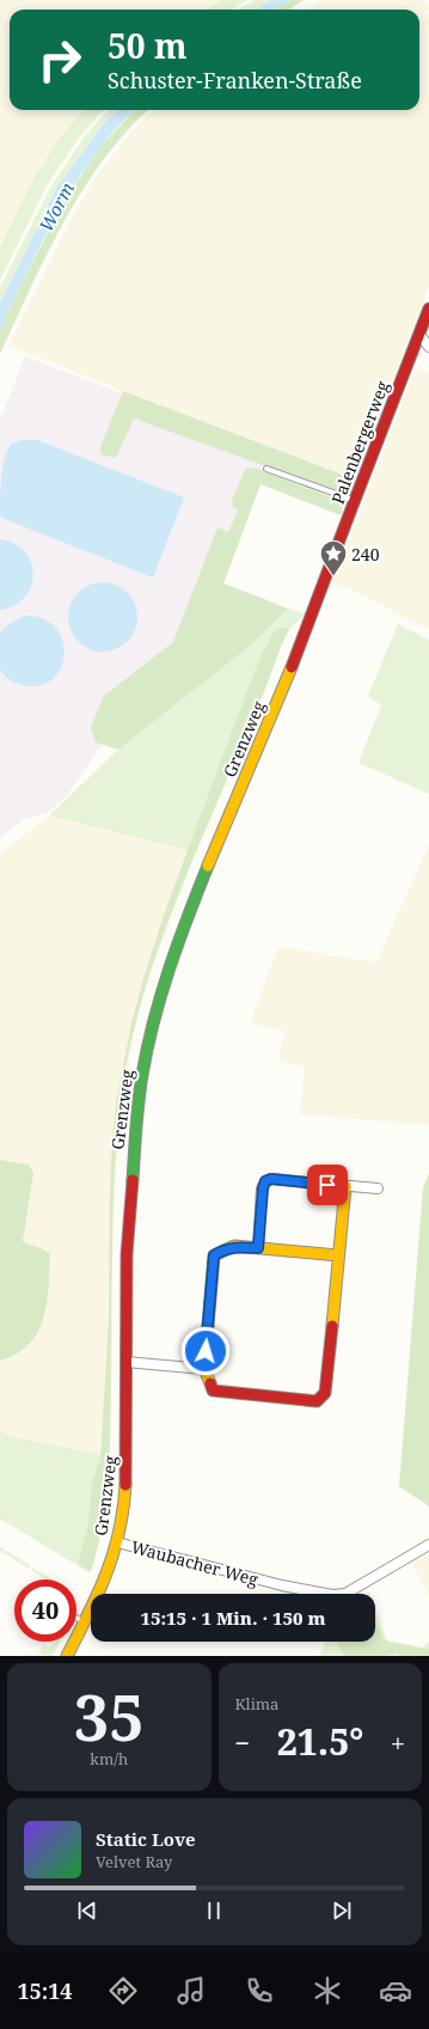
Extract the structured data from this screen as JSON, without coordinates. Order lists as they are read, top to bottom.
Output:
{
  "streets": {
    "street": ["Palenbergerweg", "Grenzweg", "Waubacher Weg"]
  },
  "crossings": [
    ["Palenbergerweg", "Grenzweg"],
    ["Grenzweg", "Waubacher Weg"]
  ],
  "water": ["Worm"],
  "places": {
    "place": ["240"]
  },
  "page": {
    "turn": ["50 m", "Schuster-Franken-Straße"],
    "limit": "40",
    "trip": "15:15 · 1 Min. · 150 m",
    "tile": [
      ["35", "km/h"],
      "Klima"
    ],
    "heat": ["−", "21.5°", "+"],
    "song": ["Static Love", "Velvet Ray"],
    "tabs": "15:14"
  }
}
